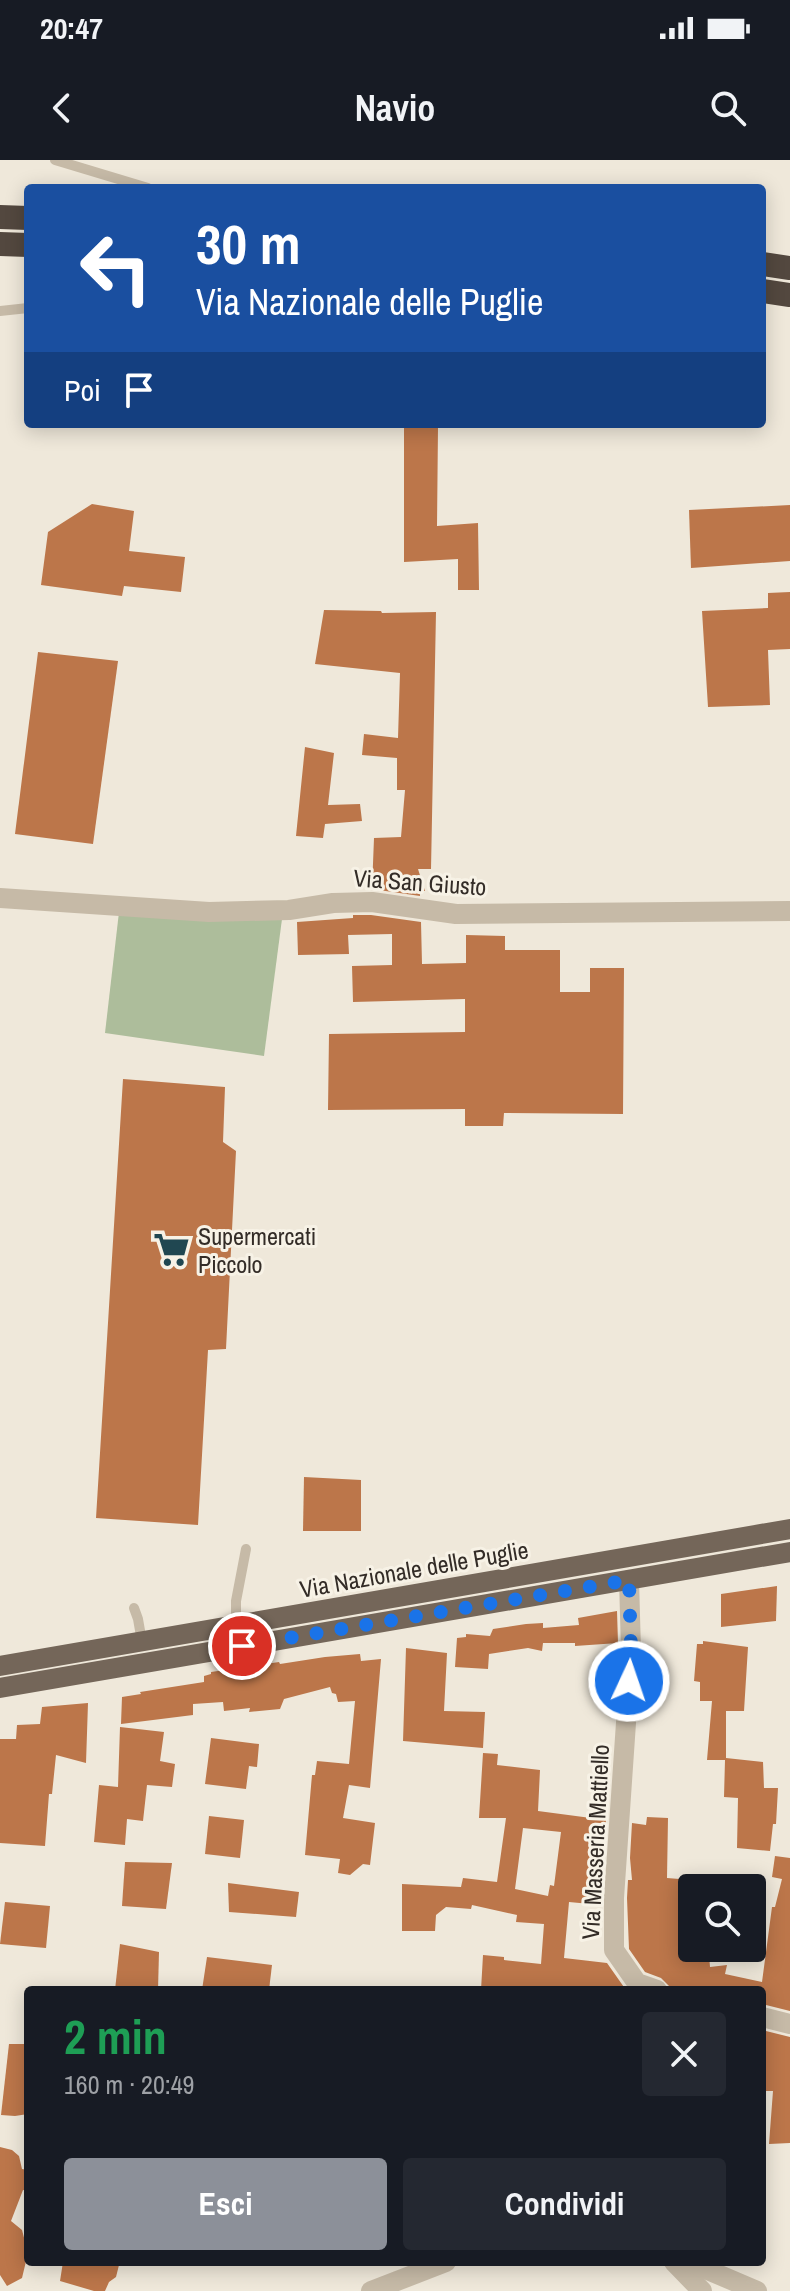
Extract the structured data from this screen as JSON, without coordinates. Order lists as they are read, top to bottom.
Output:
{
  "streets": {
    "main road": ["Via Nazionale delle Puglie"],
    "street": ["Via San Giusto", "Via Masseria Mattiello"]
  },
  "crossings": [
    ["Via Nazionale delle Puglie", "Via Masseria Mattiello"]
  ],
  "places": {
    "supermarket": ["Supermercati Piccolo"]
  },
  "page": {
    "status": "20:47",
    "header": "Navio",
    "turn": ["30 m", "Via Nazionale delle Puglie"],
    "then": "Poi",
    "heading": ["2 min", "160 m · 20:49"],
    "buttons": ["Esci", "Condividi"]
  }
}
